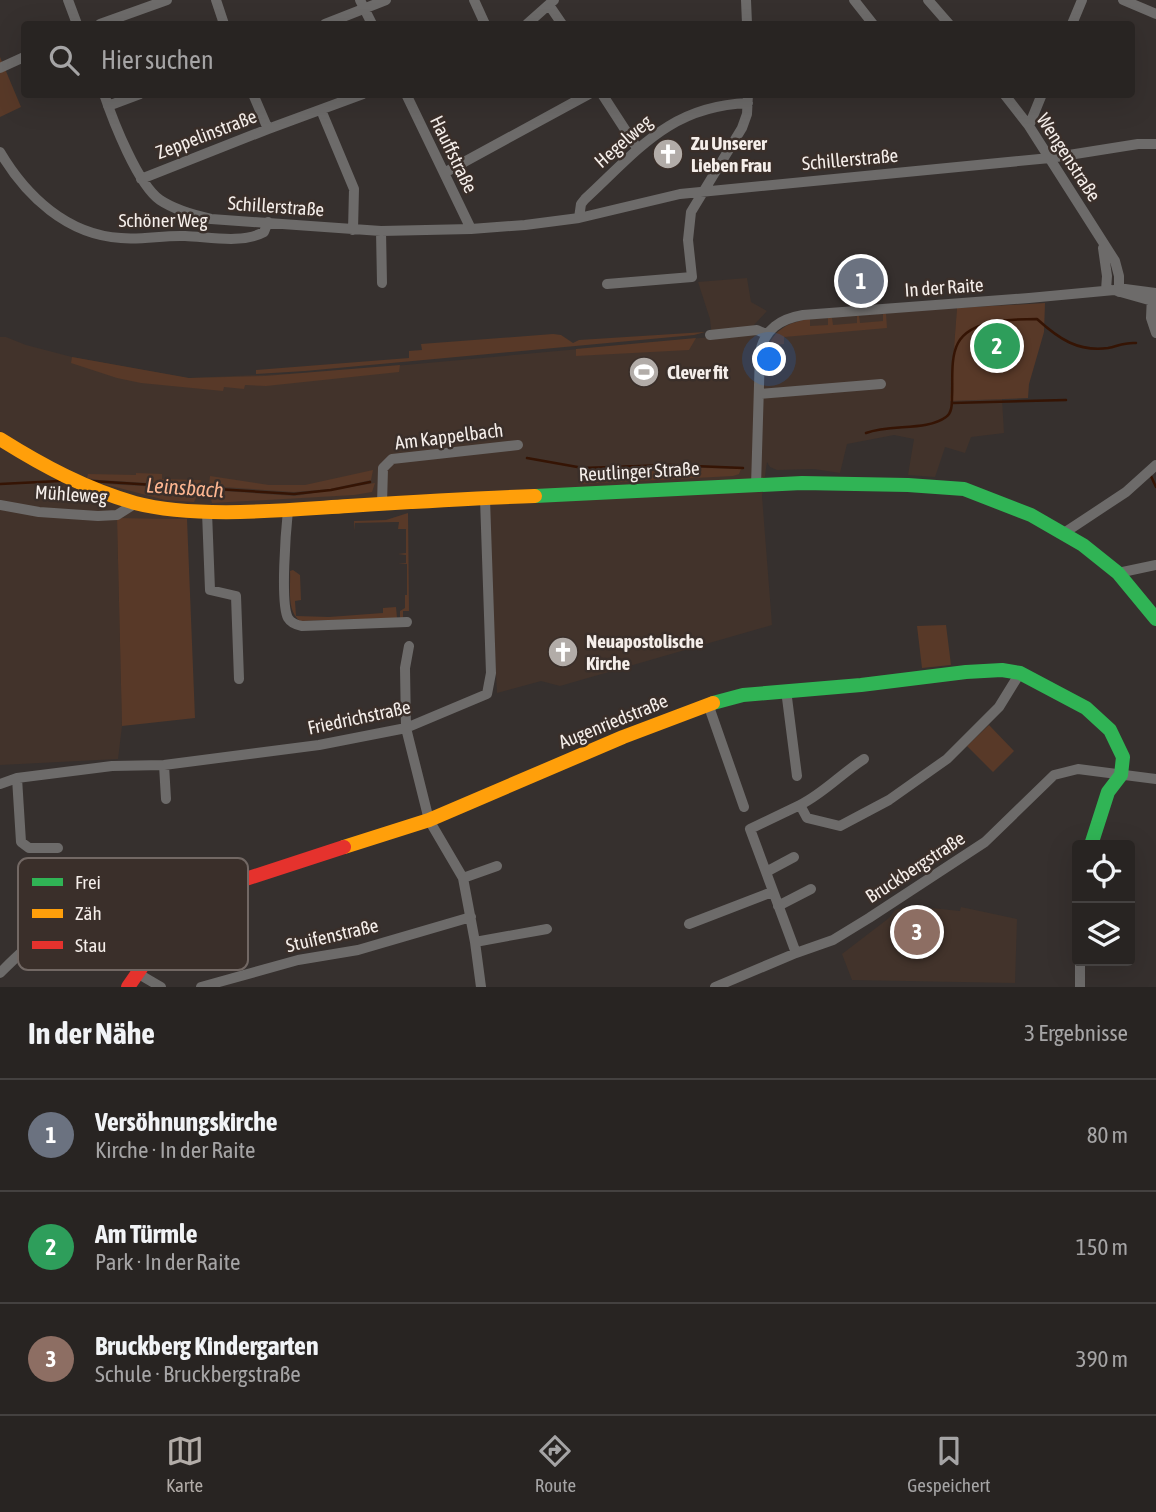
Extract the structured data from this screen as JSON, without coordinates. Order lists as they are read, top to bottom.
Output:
{
  "streets": {
    "main road": ["Reutlinger Straße", "Augenriedstraße"],
    "street": [
      "Zeppelinstraße",
      "Hegelweg",
      "Hauffstraße",
      "Wengenstraße",
      "Schillerstraße",
      "Schöner Weg",
      "In der Raite",
      "Am Kappelbach",
      "Mühleweg",
      "Friedrichstraße",
      "Bruckbergstraße",
      "Stuifenstraße"
    ]
  },
  "crossings": [
    ["Zeppelinstraße", "Schillerstraße"],
    ["Hegelweg", "Schillerstraße"],
    ["Hauffstraße", "Schillerstraße"],
    ["Wengenstraße", "Schillerstraße"],
    ["Wengenstraße", "In der Raite"],
    ["Schillerstraße", "Schöner Weg"],
    ["Am Kappelbach", "Reutlinger Straße"],
    ["Reutlinger Straße", "Mühleweg"],
    ["Reutlinger Straße", "Friedrichstraße"],
    ["Augenriedstraße", "Bruckbergstraße"]
  ],
  "water": ["Leinsbach"],
  "places": {
    "church": ["Zu Unserer Lieben Frau", "Neuapostolische Kirche"],
    "sports": ["Clever fit"]
  },
  "legend": ["Frei", "Zäh", "Stau"],
  "page": {
    "search": "Hier suchen",
    "pins": ["1", "2", "3"],
    "heading": ["In der Nähe", "3 Ergebnisse"],
    "list": [
      {
        "mark": "1",
        "name": "Versöhnungskirche",
        "note": "Kirche · In der Raite",
        "value": "80 m"
      },
      {
        "mark": "2",
        "name": "Am Türmle",
        "note": "Park · In der Raite",
        "value": "150 m"
      },
      {
        "mark": "3",
        "name": "Bruckberg Kindergarten",
        "note": "Schule · Bruckbergstraße",
        "value": "390 m"
      }
    ],
    "nav": ["Karte", "Route", "Gespeichert"]
  }
}
